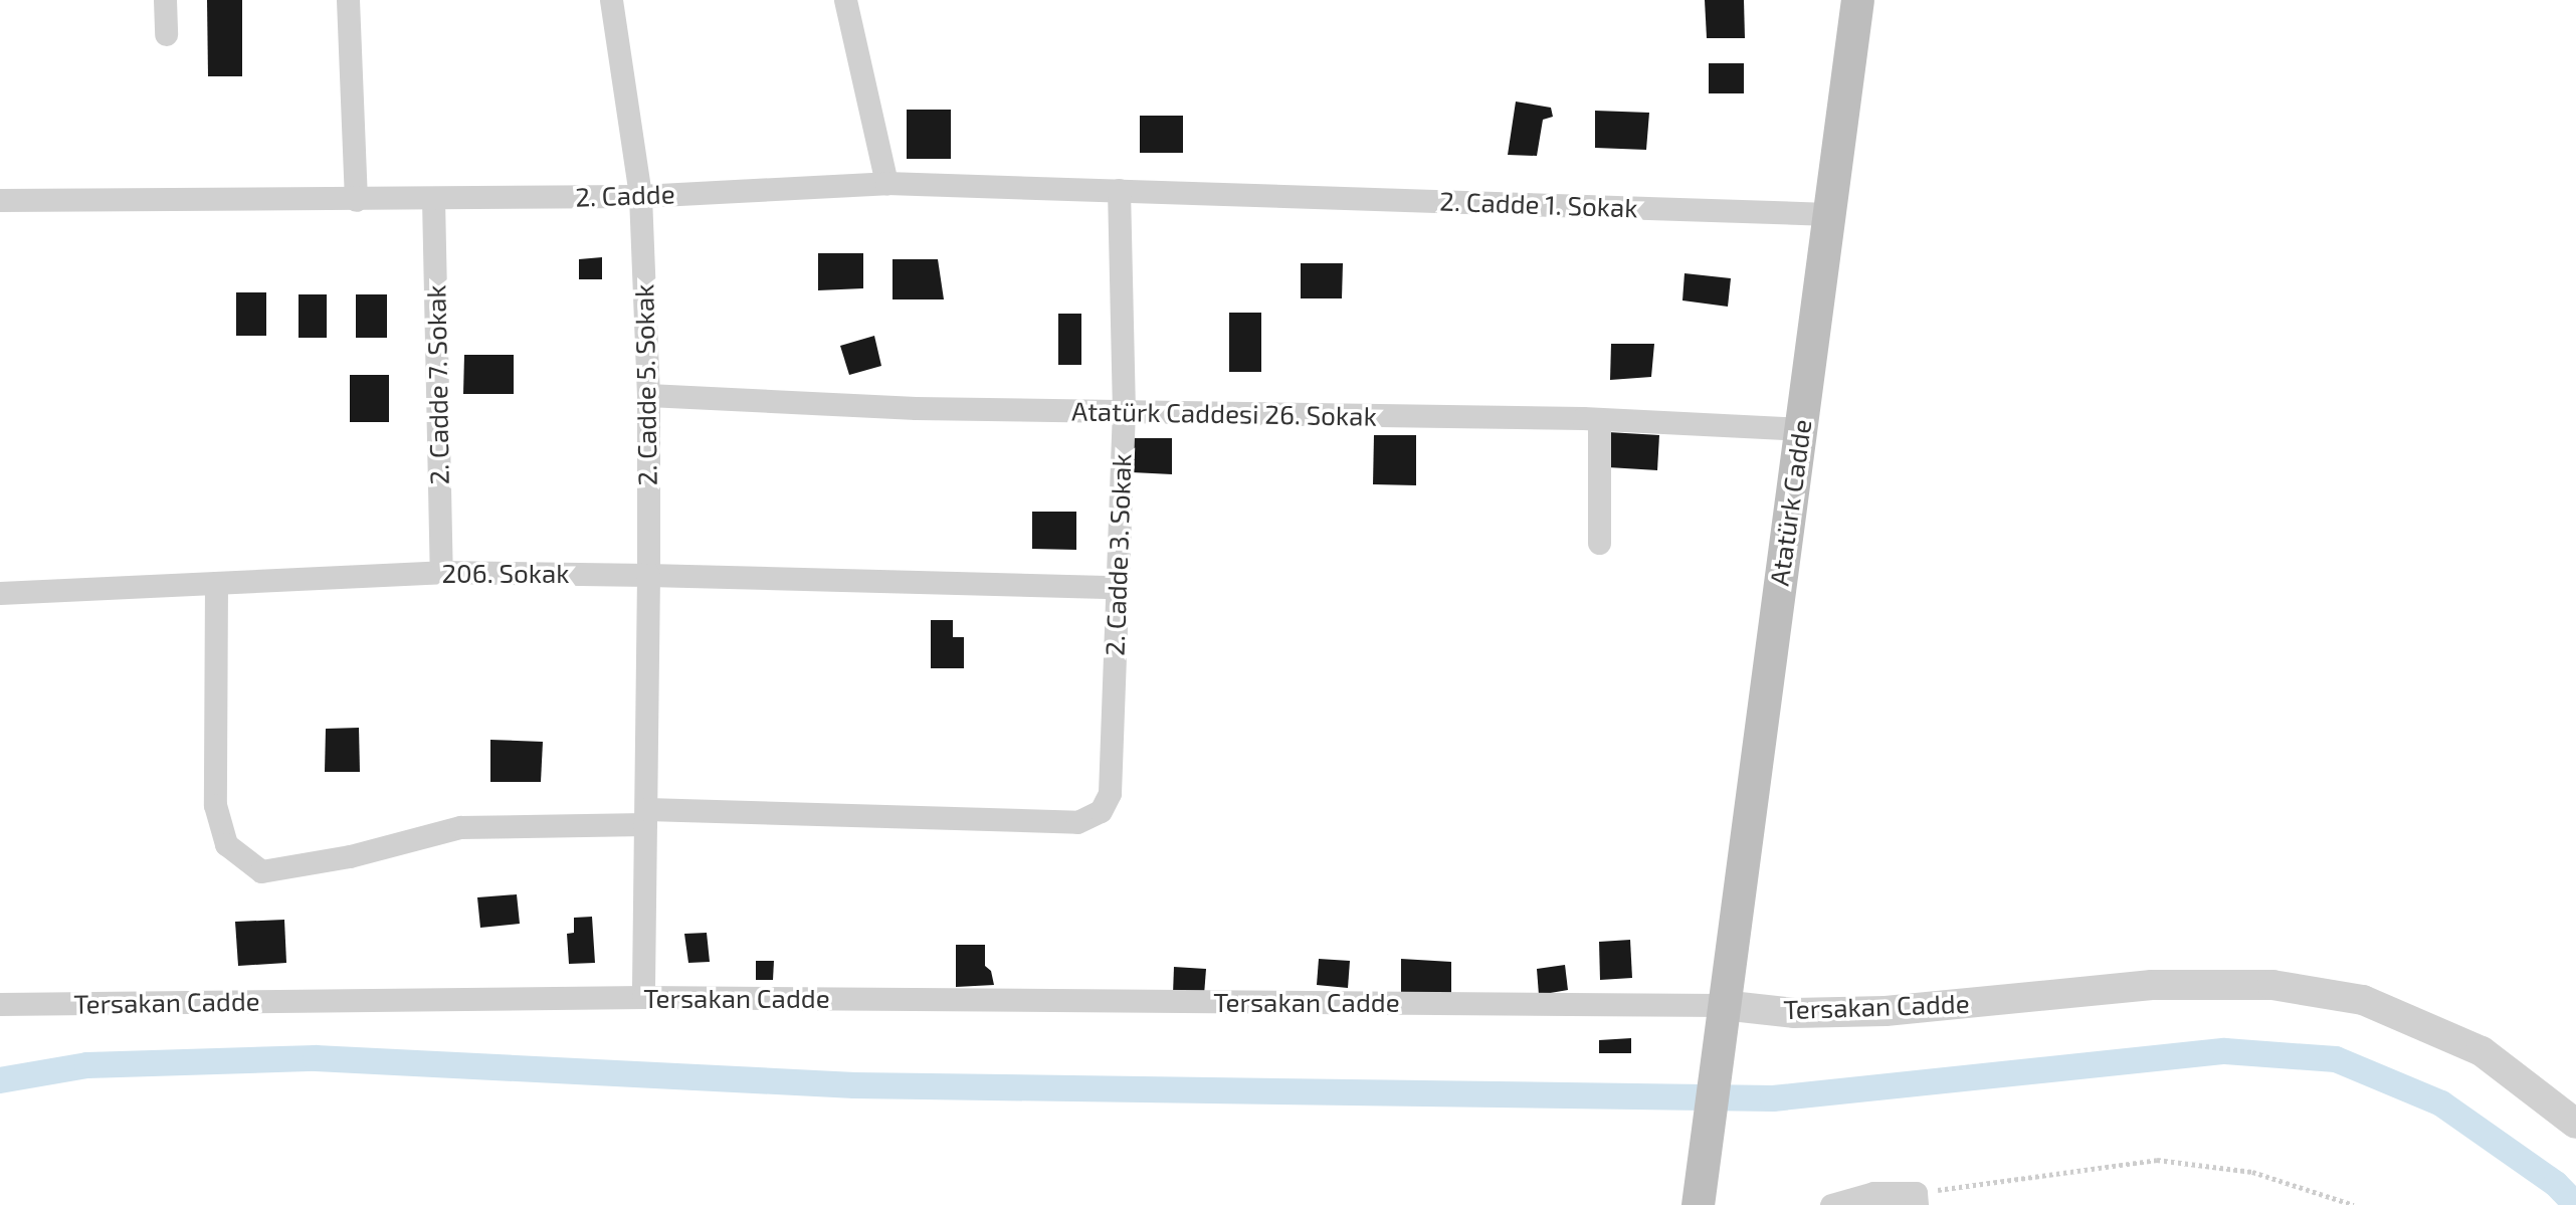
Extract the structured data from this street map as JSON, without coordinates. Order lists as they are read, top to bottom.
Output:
{
  "streets": {
    "main road": ["Atatürk Cadde"],
    "street": [
      "2. Cadde",
      "2. Cadde 1. Sokak",
      "2. Cadde 7. Sokak",
      "2. Cadde 5. Sokak",
      "Atatürk Caddesi 26. Sokak",
      "2. Cadde 3. Sokak",
      "206. Sokak",
      "Tersakan Cadde"
    ]
  },
  "crossings": [
    ["2. Cadde", "2. Cadde 1. Sokak"],
    ["2. Cadde", "2. Cadde 7. Sokak"],
    ["2. Cadde", "2. Cadde 5. Sokak"],
    ["2. Cadde", "2. Cadde 3. Sokak"],
    ["2. Cadde 1. Sokak", "Atatürk Cadde"],
    ["2. Cadde 7. Sokak", "206. Sokak"],
    ["2. Cadde 5. Sokak", "Atatürk Caddesi 26. Sokak"],
    ["2. Cadde 5. Sokak", "206. Sokak"],
    ["Atatürk Caddesi 26. Sokak", "Atatürk Cadde"],
    ["Atatürk Caddesi 26. Sokak", "2. Cadde 3. Sokak"],
    ["Atatürk Cadde", "Tersakan Cadde"],
    ["2. Cadde 3. Sokak", "206. Sokak"]
  ]
}
